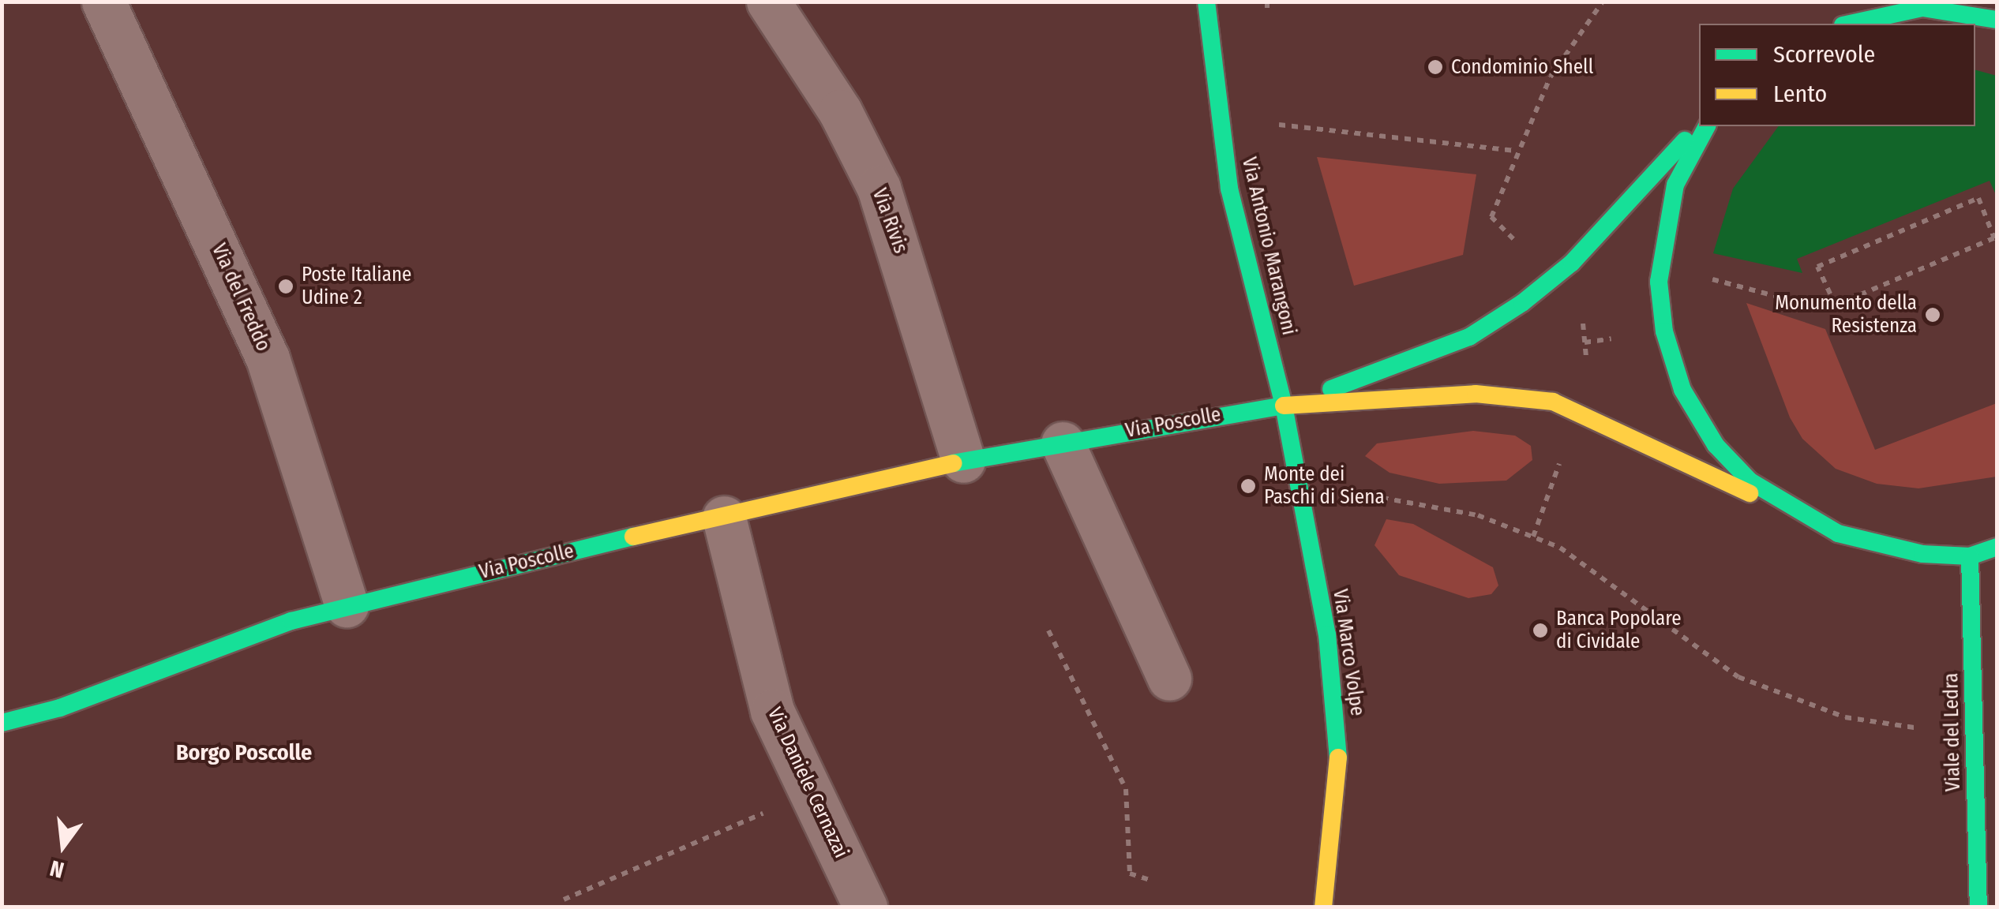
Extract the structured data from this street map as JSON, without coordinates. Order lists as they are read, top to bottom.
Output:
{
  "streets": {
    "main road": [
      "Via Antonio Marangoni",
      "Via Poscolle",
      "Via Marco Volpe",
      "Viale del Ledra"
    ],
    "street": ["Via Rivis", "Via del Freddo", "Via Daniele Cernazai"]
  },
  "crossings": [
    ["Via Rivis", "Via Poscolle"],
    ["Via Antonio Marangoni", "Via Poscolle"],
    ["Via Antonio Marangoni", "Via Marco Volpe"],
    ["Via del Freddo", "Via Poscolle"],
    ["Via Poscolle", "Via Marco Volpe"],
    ["Via Poscolle", "Via Daniele Cernazai"]
  ],
  "districts": ["Borgo Poscolle"],
  "places": [
    "Condominio Shell",
    "Poste Italiane Udine 2",
    "Monumento della Resistenza",
    "Monte dei Paschi di Siena",
    "Banca Popolare di Cividale"
  ],
  "legend": ["Scorrevole", "Lento"],
  "north": "bottom"
}
